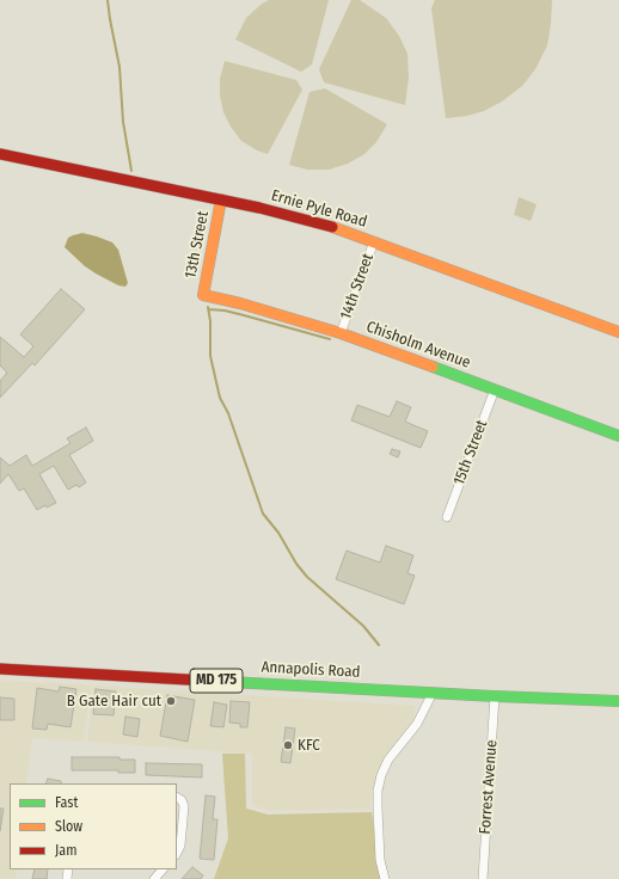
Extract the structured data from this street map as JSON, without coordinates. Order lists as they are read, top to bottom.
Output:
{
  "streets": {
    "street": [
      "Ernie Pyle Road",
      "13th Street",
      "14th Street",
      "Chisholm Avenue",
      "15th Street",
      "Annapolis Road",
      "MD 175",
      "Forrest Avenue"
    ]
  },
  "crossings": [
    ["Ernie Pyle Road", "13th Street"],
    ["Ernie Pyle Road", "14th Street"],
    ["13th Street", "Chisholm Avenue"],
    ["14th Street", "Chisholm Avenue"],
    ["Chisholm Avenue", "15th Street"],
    ["Annapolis Road", "Forrest Avenue"]
  ],
  "places": ["B Gate Hair cut", "KFC"],
  "legend": ["Fast", "Slow", "Jam"]
}
